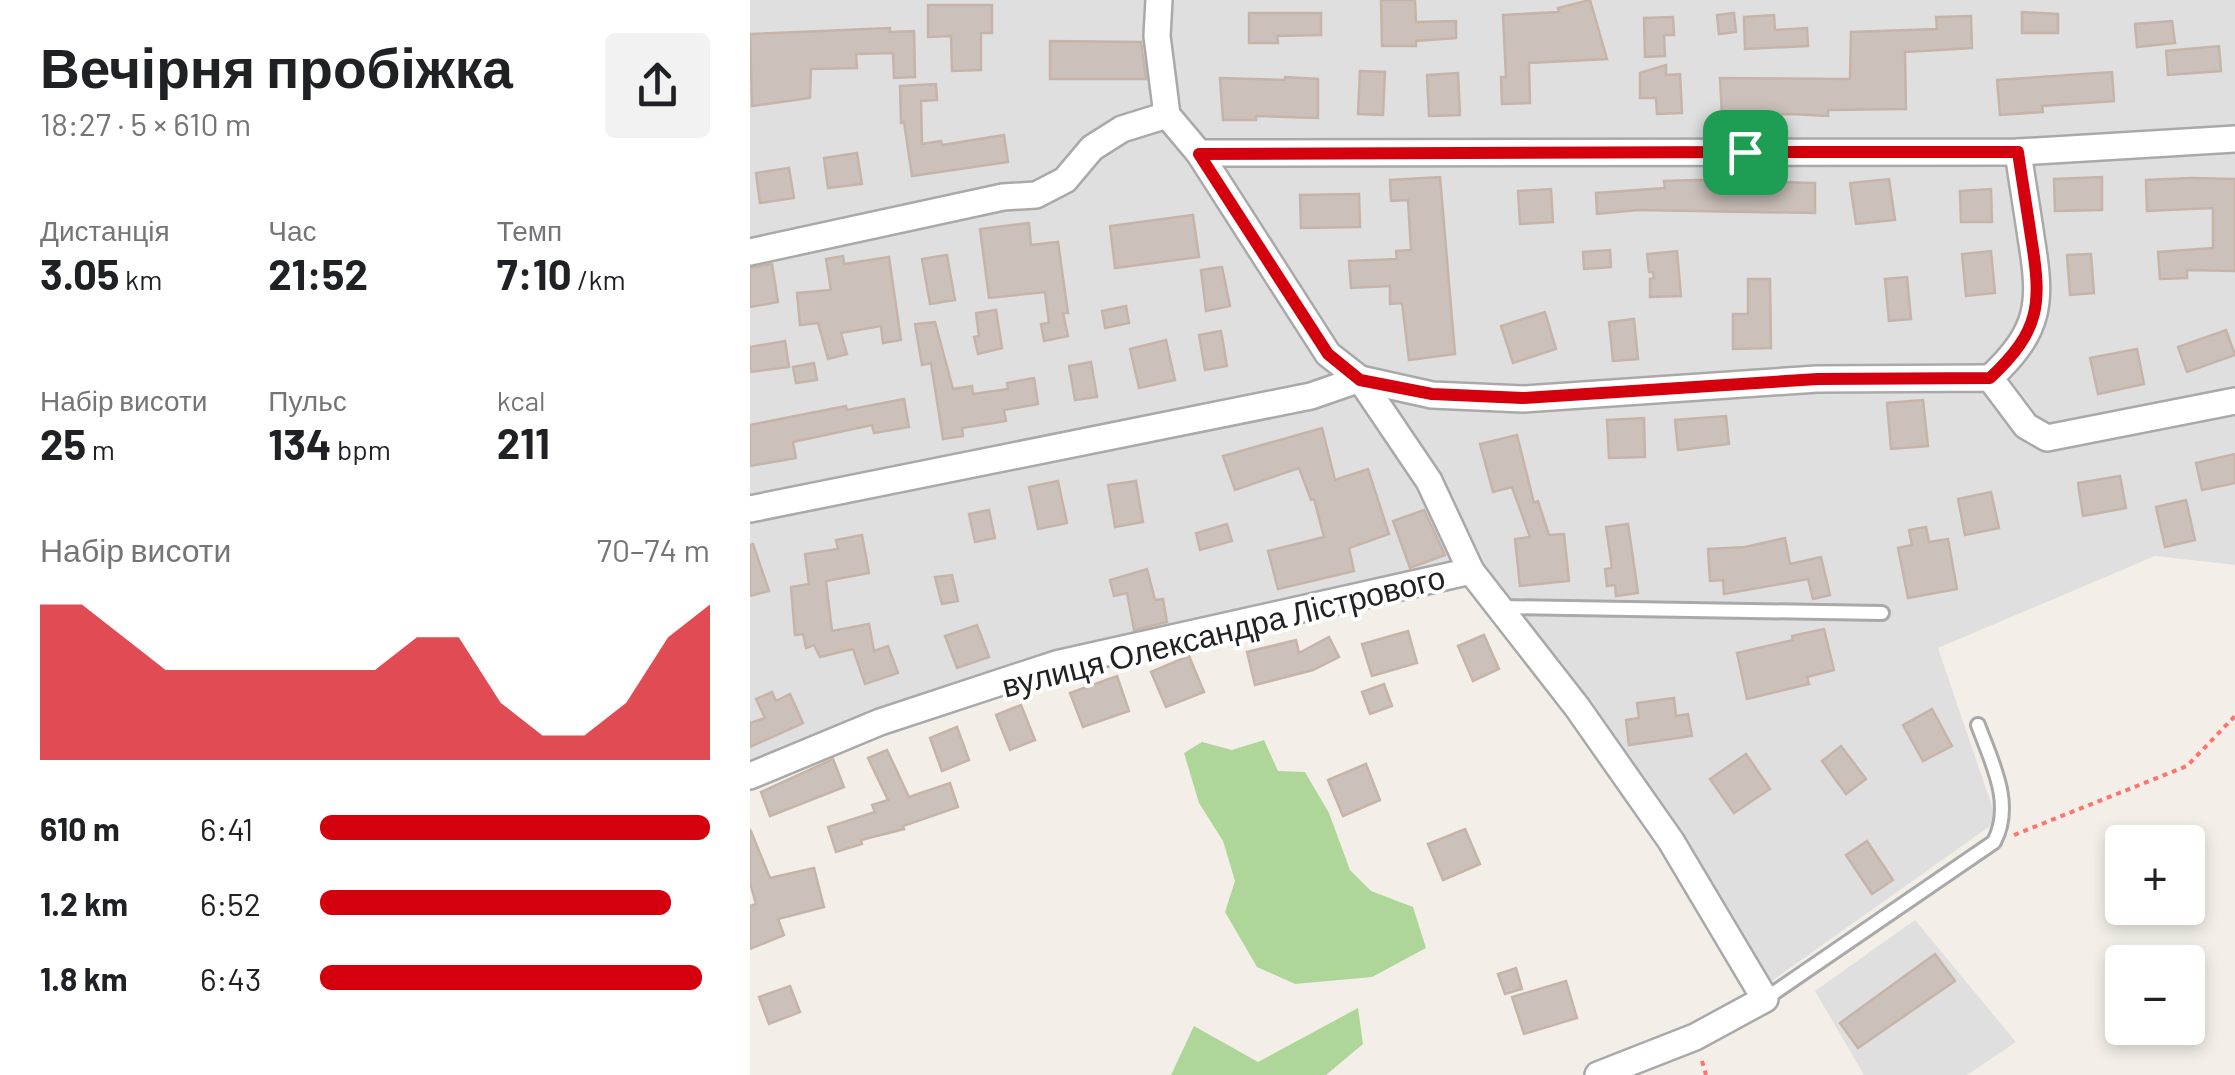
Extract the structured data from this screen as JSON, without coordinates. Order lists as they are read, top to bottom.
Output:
{
  "streets": {
    "street": ["вулиця Олександра Лістрового"]
  },
  "page": {
    "heading": ["Вечірня пробіжка", "18:27 · 5 × 610 m"],
    "stats": [
      ["Дистанція", "3.05 km"],
      ["Час", "21:52"],
      ["Темп", "7:10 /km"],
      ["Набір висоти", "25 m"],
      ["Пульс", "134 bpm"],
      ["kcal", "211"]
    ],
    "chart": ["Набір висоти", "70–74 m"],
    "list": [
      {
        "name": "610 m",
        "note": "6:41"
      },
      {
        "name": "1.2 km",
        "note": "6:52"
      },
      {
        "name": "1.8 km",
        "note": "6:43"
      }
    ],
    "map_buttons": ["+", "−"]
  }
}
